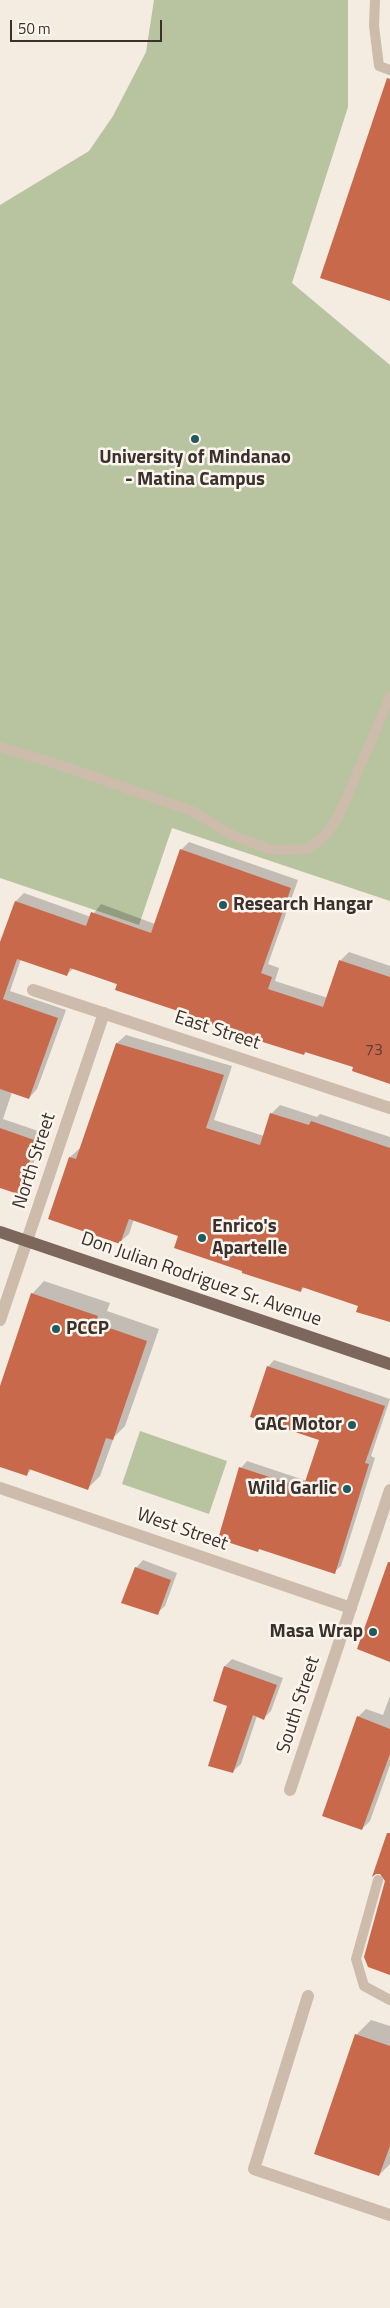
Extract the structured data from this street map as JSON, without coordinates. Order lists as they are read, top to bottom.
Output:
{
  "streets": {
    "main road": ["Don Julian Rodriguez Sr. Avenue"],
    "street": [
      "East Street",
      "North Street",
      "West Street",
      "South Street"
    ]
  },
  "crossings": [
    ["East Street", "North Street"],
    ["North Street", "Don Julian Rodriguez Sr. Avenue"],
    ["West Street", "South Street"]
  ],
  "places": [
    "University of Mindanao - Matina Campus",
    "Research Hangar",
    "Enrico's Apartelle",
    "PCCP",
    "GAC Motor",
    "Wild Garlic",
    "Masa Wrap"
  ],
  "house_numbers": ["73"],
  "scale_bar": "50 m"
}
